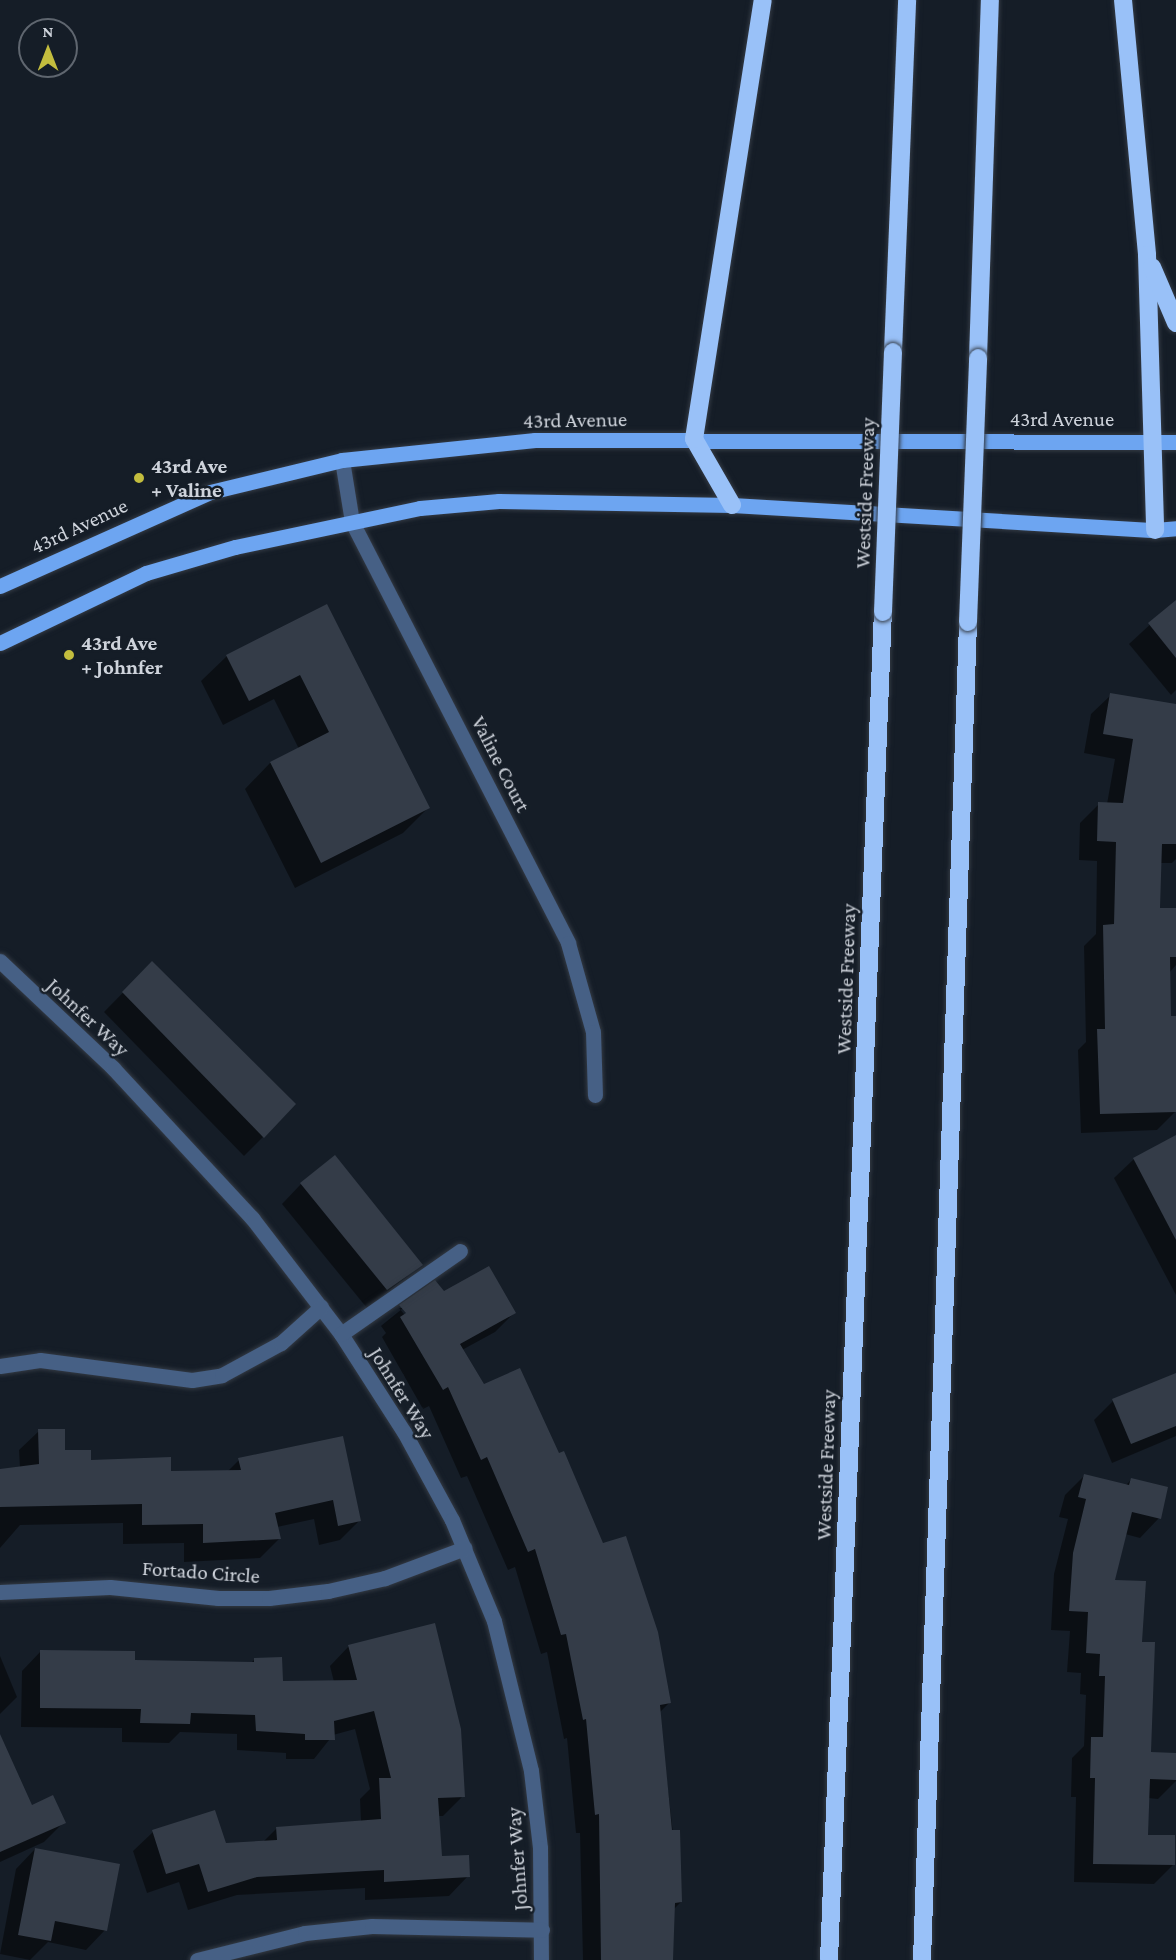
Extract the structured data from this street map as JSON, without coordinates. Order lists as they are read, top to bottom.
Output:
{
  "streets": {
    "highway": ["Westside Freeway"],
    "main road": ["43rd Avenue"],
    "street": ["Valine Court", "Johnfer Way", "Fortado Circle"]
  },
  "crossings": [
    ["43rd Avenue", "Valine Court"],
    ["Johnfer Way", "Fortado Circle"]
  ],
  "places": ["43rd Ave + Valine", "43rd Ave + Johnfer"],
  "north": "top"
}
